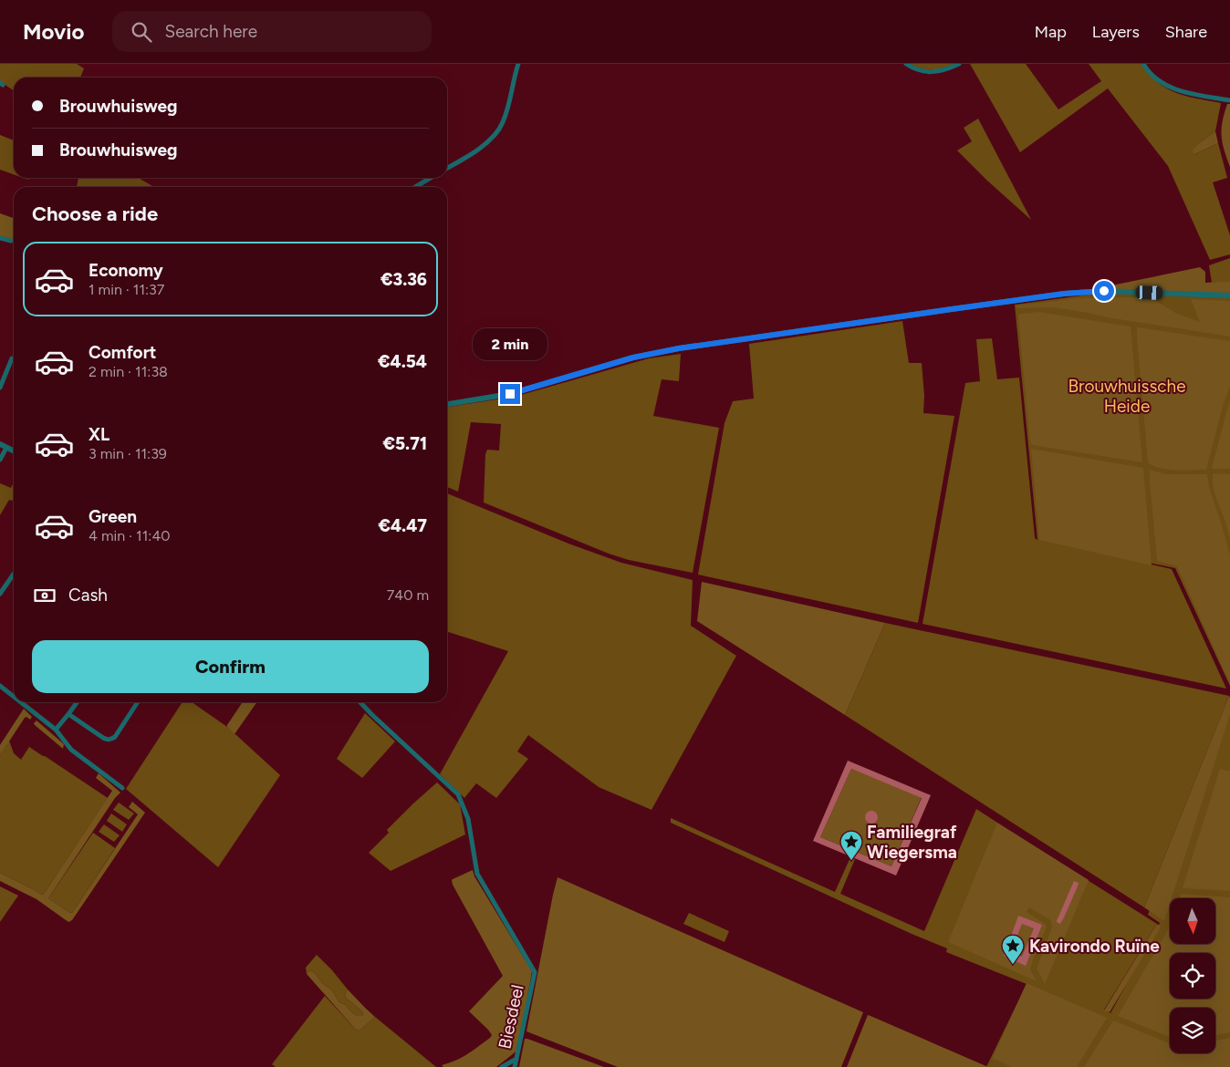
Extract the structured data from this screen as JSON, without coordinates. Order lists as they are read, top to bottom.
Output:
{
  "streets": {
    "street": ["Biesdeel"]
  },
  "parks": ["Brouwhuissche Heide"],
  "places": {
    "place": ["Familiegraf Wiegersma", "Kavirondo Ruïne"]
  },
  "north": "bottom",
  "page": {
    "header": "Movio",
    "search": "Search here",
    "nav": ["Map", "Layers", "Share"],
    "banner": ["Brouwhuisweg", "Brouwhuisweg"],
    "heading": "Choose a ride",
    "list": [
      {
        "name": "Economy",
        "note": "1 min · 11:37",
        "value": "€3.36"
      },
      {
        "name": "Comfort",
        "note": "2 min · 11:38",
        "value": "€4.54"
      },
      {
        "name": "XL",
        "note": "3 min · 11:39",
        "value": "€5.71"
      },
      {
        "name": "Green",
        "note": "4 min · 11:40",
        "value": "€4.47"
      }
    ],
    "bubble": "2 min",
    "pay": ["Cash", "740 m"],
    "buttons": "Confirm"
  }
}
